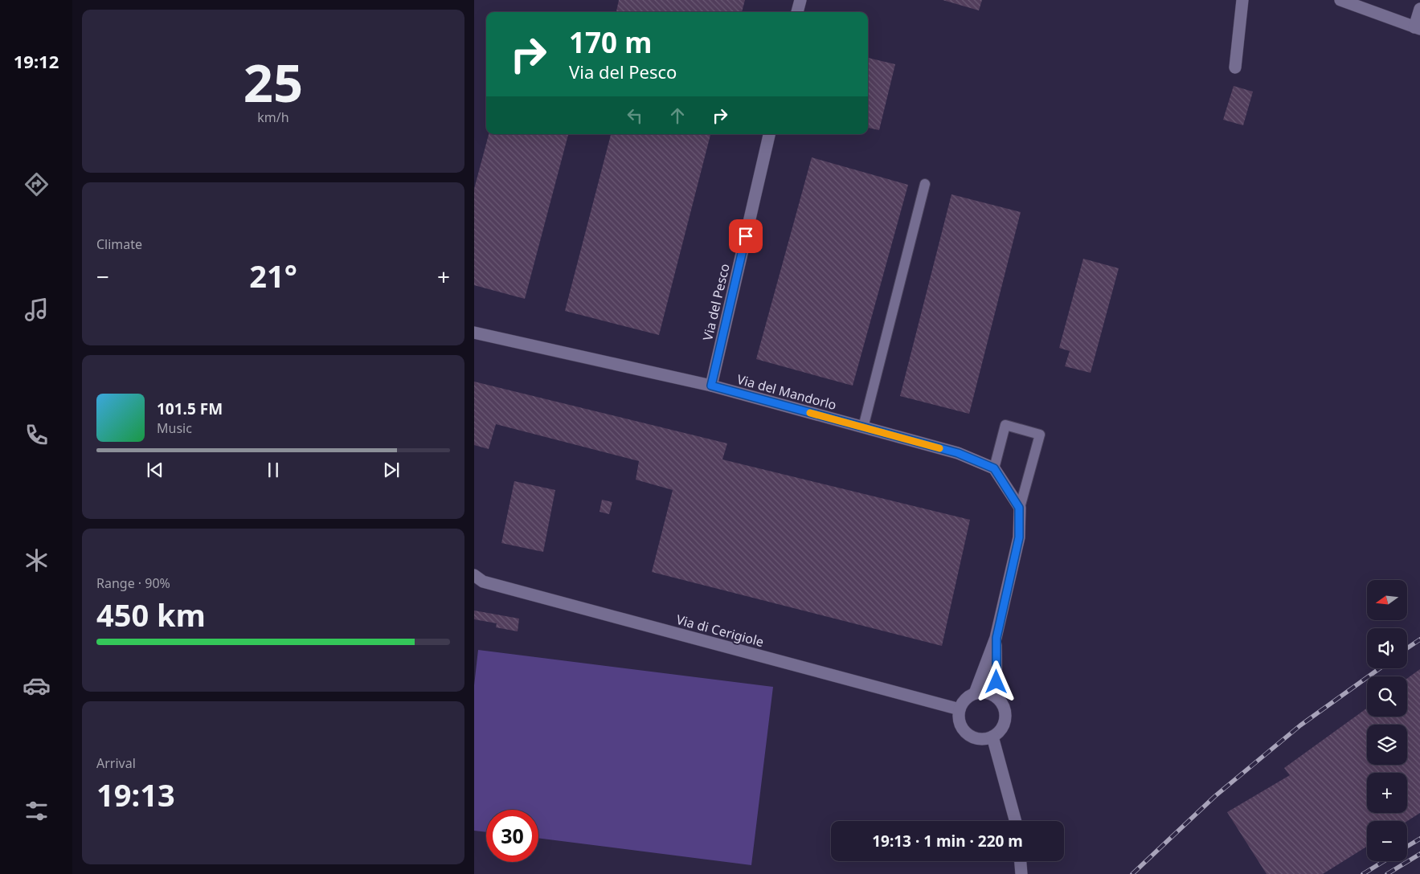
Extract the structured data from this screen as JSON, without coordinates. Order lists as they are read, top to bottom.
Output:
{
  "streets": {
    "street": ["Via del Pesco", "Via del Mandorlo", "Via di Cerigiole"]
  },
  "crossings": [
    ["Via del Pesco", "Via del Mandorlo"]
  ],
  "north": "left",
  "page": {
    "tabs": "19:12",
    "tile": [
      ["25", "km/h"],
      "Climate",
      ["Range · 90%", "450 km"],
      ["Arrival", "19:13"]
    ],
    "turn": ["170 m", "Via del Pesco"],
    "heat": ["−", "21°", "+"],
    "song": ["101.5 FM", "Music"],
    "map_buttons": ["+", "−"],
    "limit": "30",
    "trip": "19:13 · 1 min · 220 m"
  }
}
